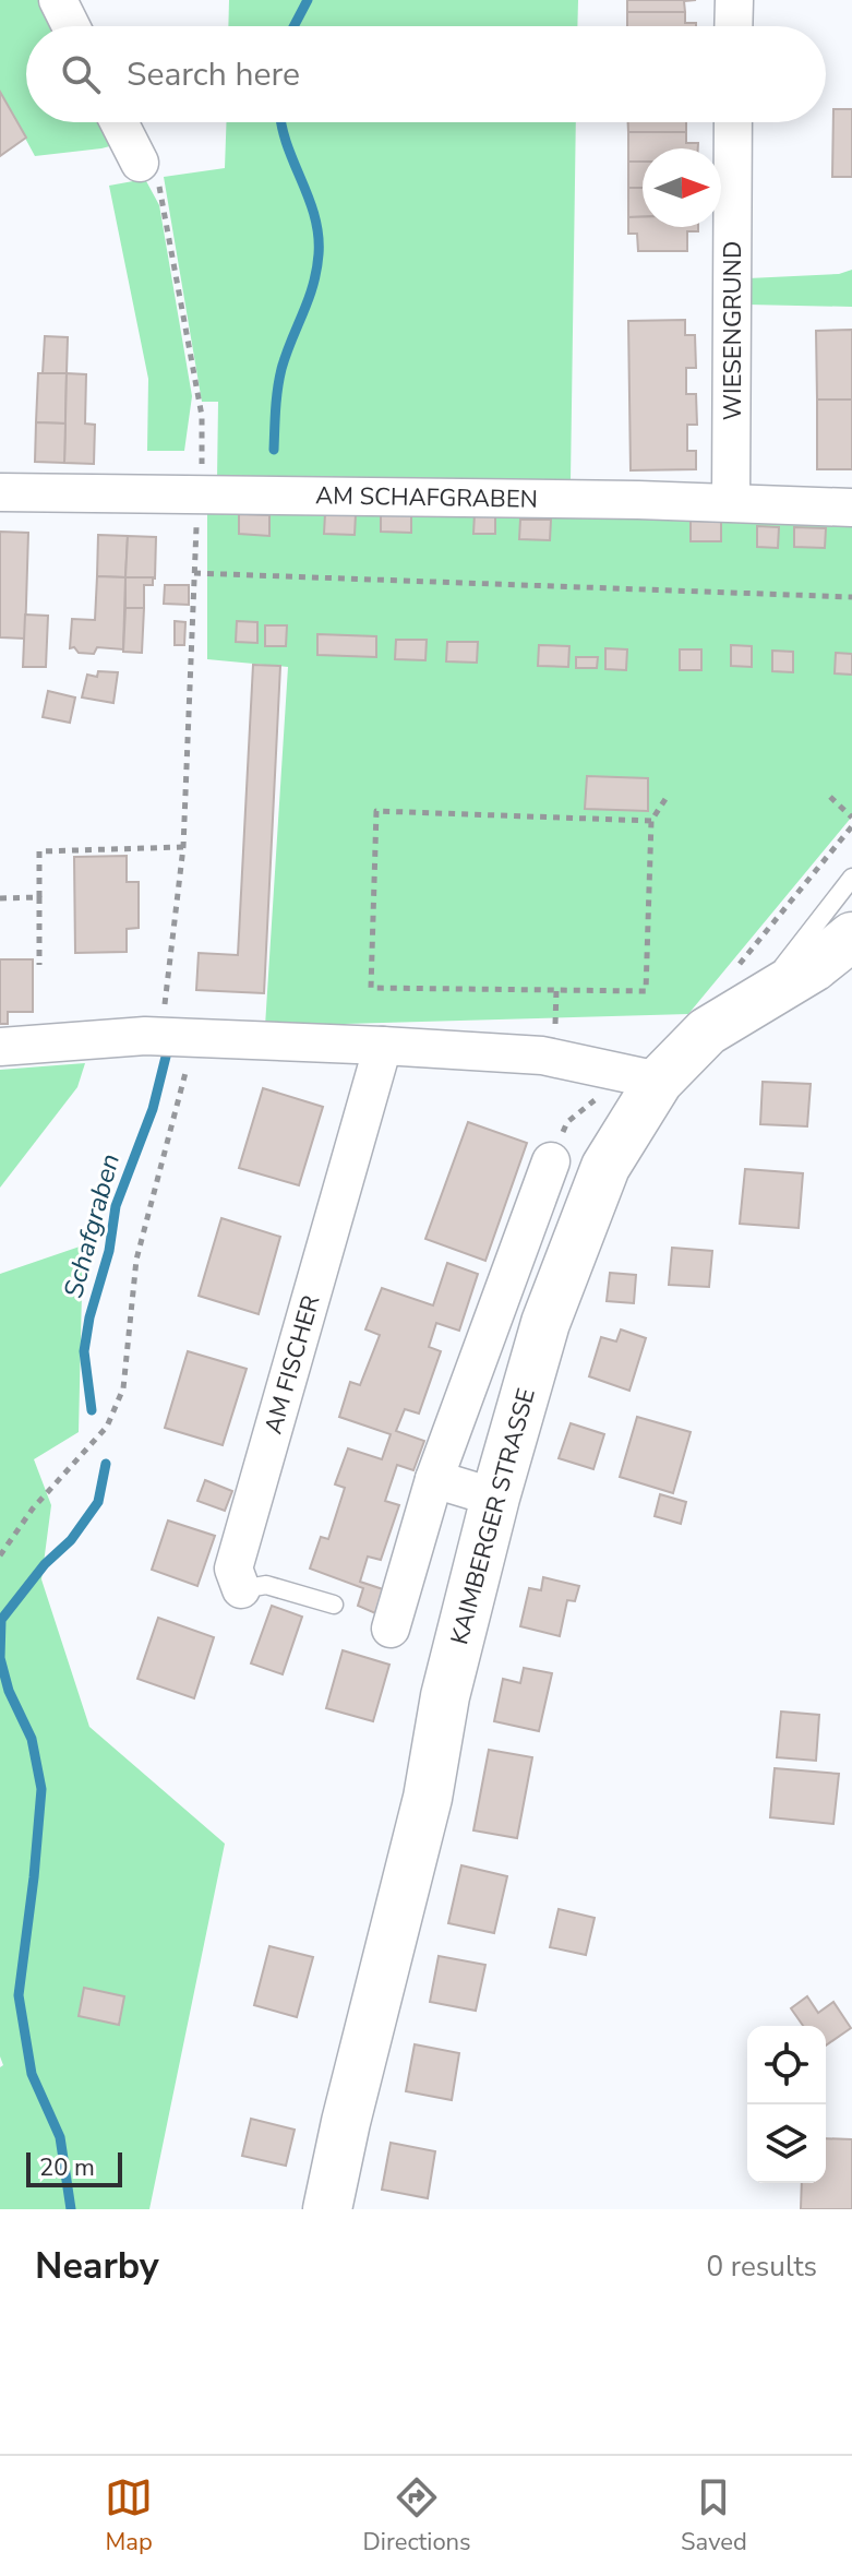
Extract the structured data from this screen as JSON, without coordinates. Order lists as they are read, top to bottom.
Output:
{
  "streets": {
    "main road": ["KAIMBERGER STRASSE"],
    "street": ["WIESENGRUND", "AM SCHAFGRABEN", "AM FISCHER"]
  },
  "crossings": [
    ["WIESENGRUND", "AM SCHAFGRABEN"]
  ],
  "water": ["Schafgraben"],
  "scale_bar": "20 m",
  "north": "right",
  "page": {
    "search": "Search here",
    "scale": "20 m",
    "heading": ["Nearby", "0 results"],
    "nav": ["Map", "Directions", "Saved"]
  }
}
